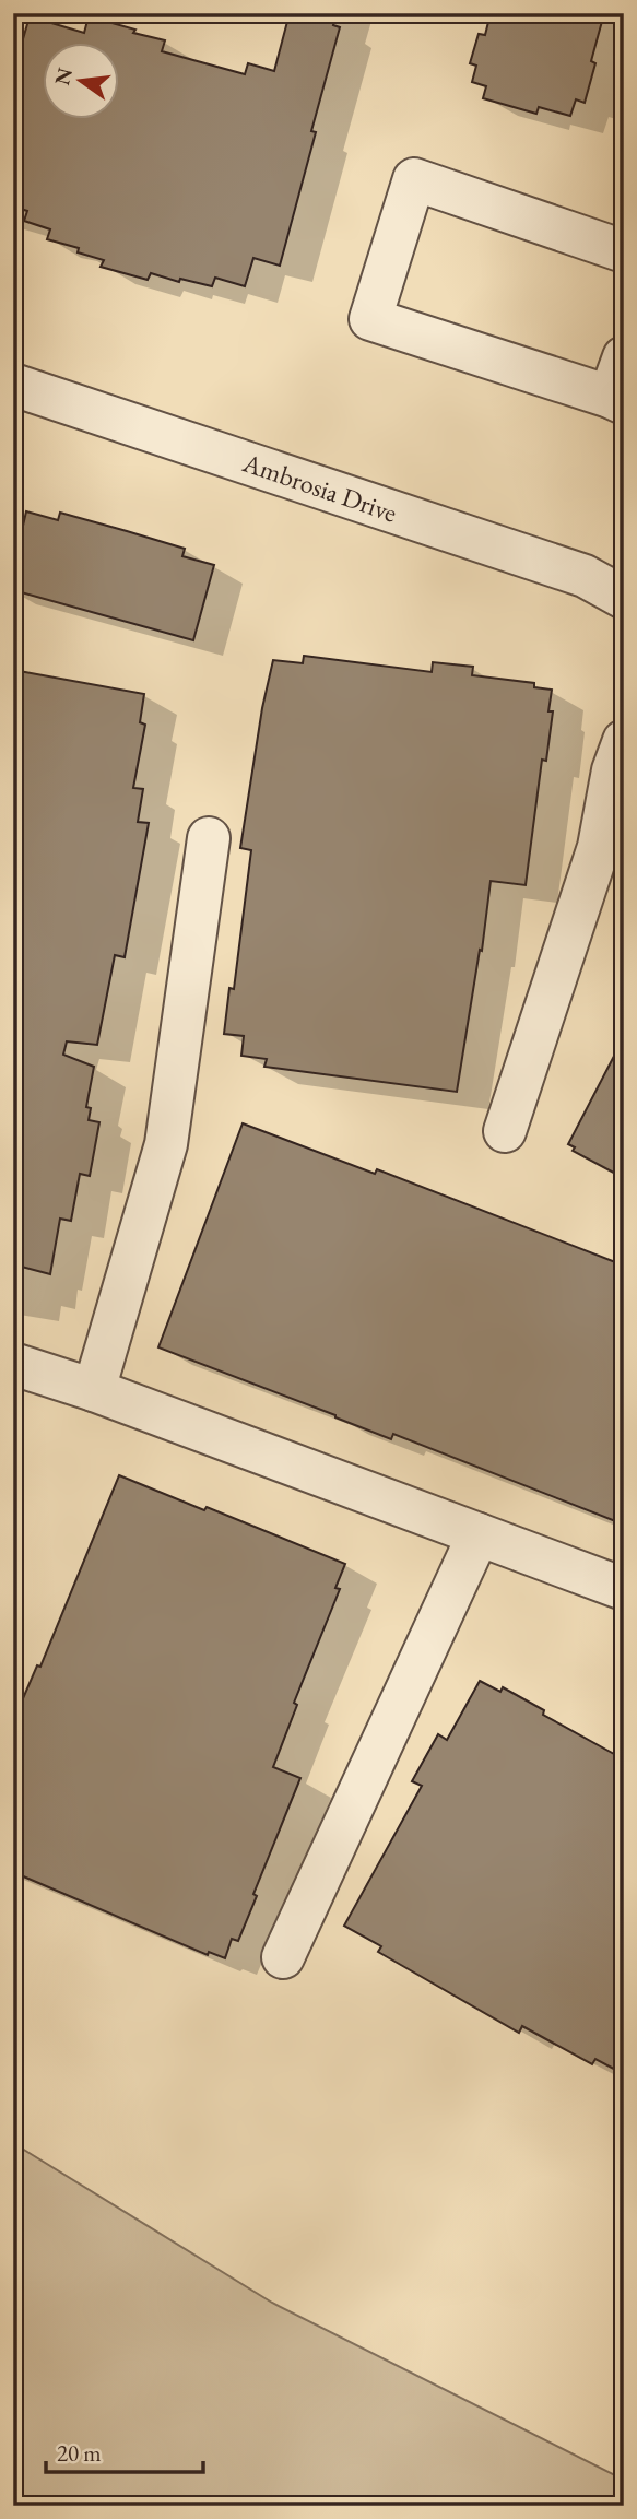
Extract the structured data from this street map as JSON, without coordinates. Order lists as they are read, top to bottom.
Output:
{
  "streets": {
    "street": ["Ambrosia Drive"]
  },
  "scale_bar": "20 m",
  "north": "left"
}
